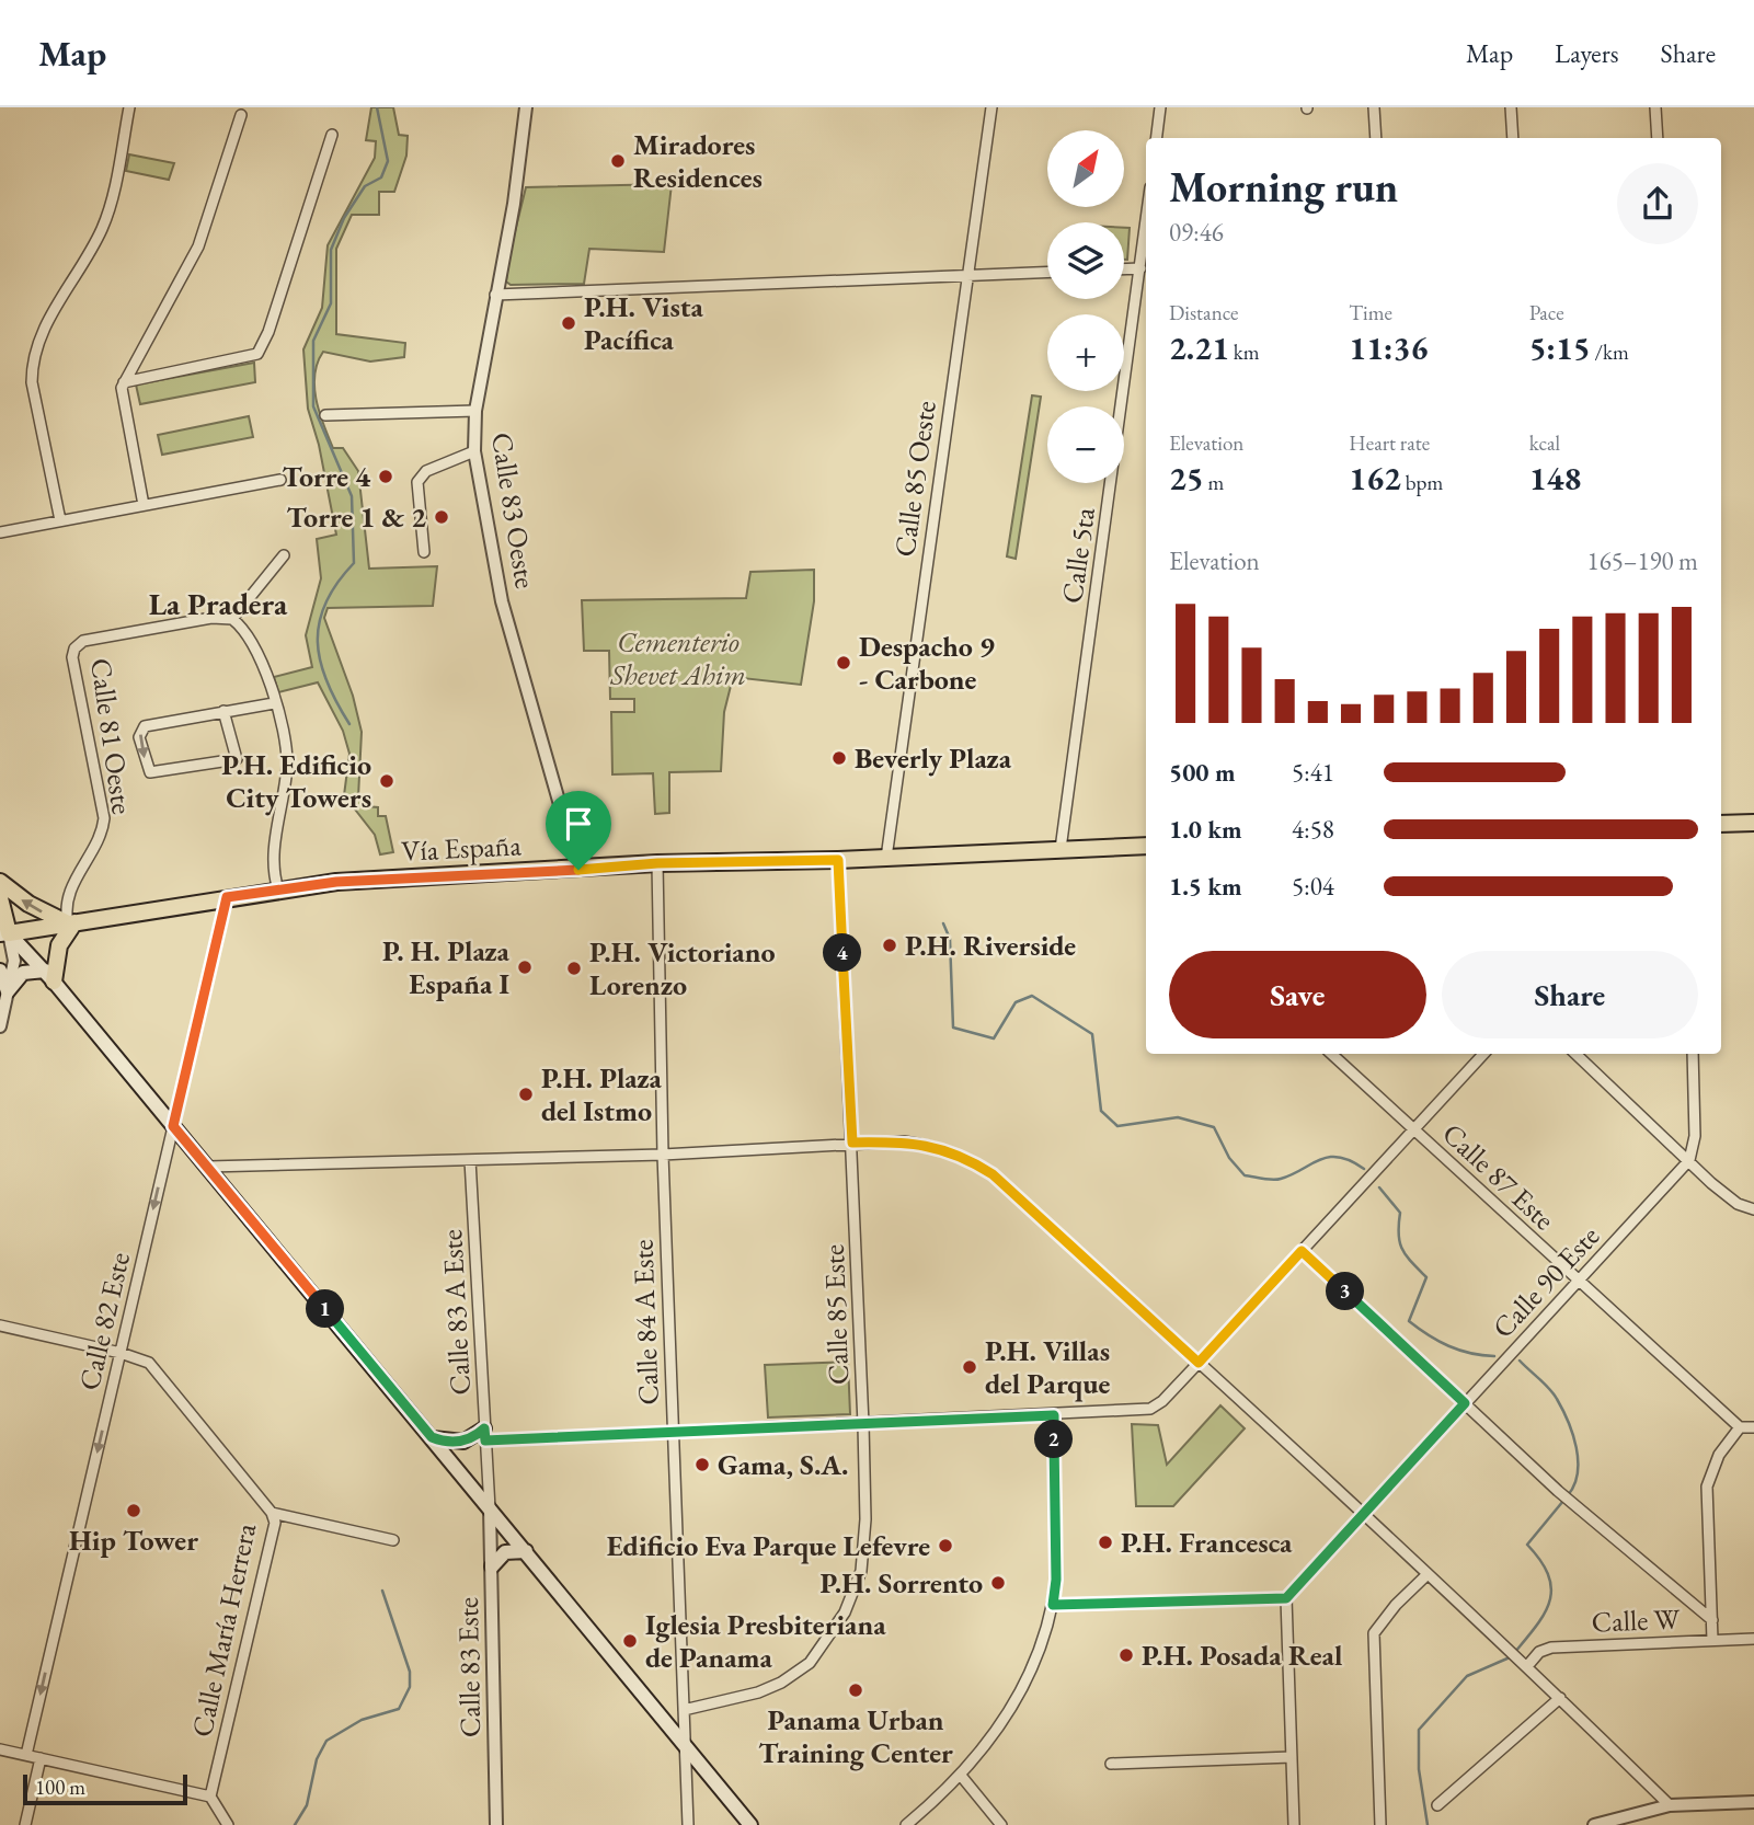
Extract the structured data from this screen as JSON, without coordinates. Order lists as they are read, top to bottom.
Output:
{
  "streets": {
    "main road": ["Vía España"],
    "street": [
      "Calle 85 Oeste",
      "Calle 83 Oeste",
      "Calle 5ta",
      "Calle 81 Oeste",
      "Calle 87 Este",
      "Calle 90 Este",
      "Calle 83 A Este",
      "Calle 85 Este",
      "Calle 82 Este",
      "Calle 84 A Este",
      "Calle W",
      "Calle María Herrera",
      "Calle 83 Este"
    ]
  },
  "crossings": [
    ["Calle 85 Oeste", "Vía España"],
    ["Calle 83 Oeste", "Vía España"],
    ["Calle 5ta", "Vía España"],
    ["Calle 81 Oeste", "Vía España"],
    ["Vía España", "Calle 85 Este"],
    ["Vía España", "Calle 82 Este"],
    ["Vía España", "Calle 84 A Este"],
    ["Calle 87 Este", "Calle 90 Este"],
    ["Calle 83 A Este", "Calle 83 Este"],
    ["Calle 85 Este", "Calle 84 A Este"],
    ["Calle 82 Este", "Calle María Herrera"]
  ],
  "one_way": ["Calle 82 Este"],
  "districts": ["La Pradera"],
  "parks": ["Cementerio Shevet Ahim"],
  "places": [
    "Miradores Residences",
    "P.H. Vista Pacífica",
    "Torre 4",
    "Torre 1 & 2",
    "Despacho 9 - Carbone",
    "Beverly Plaza",
    "P.H. Edificio City Towers",
    "P.H. Riverside",
    "P. H. Plaza España I",
    "P.H. Victoriano Lorenzo",
    "P.H. Plaza del Istmo",
    "P.H. Villas del Parque",
    "Gama, S.A.",
    "Hip Tower",
    "P.H. Francesca",
    "Edificio Eva Parque Lefevre",
    "P.H. Sorrento",
    "Iglesia Presbiteriana de Panama",
    "P.H. Posada Real",
    "Panama Urban Training Center"
  ],
  "scale_bar": "100 m",
  "north": "top right",
  "page": {
    "header": "Map",
    "nav": ["Map", "Layers", "Share"],
    "map_buttons": ["+", "−"],
    "heading": ["Morning run", "09:46"],
    "stats": [
      ["Distance", "2.21 km"],
      ["Time", "11:36"],
      ["Pace", "5:15 /km"],
      ["Elevation", "25 m"],
      ["Heart rate", "162 bpm"],
      ["kcal", "148"]
    ],
    "chart": ["Elevation", "165–190 m"],
    "list": [
      {
        "name": "500 m",
        "note": "5:41"
      },
      {
        "name": "1.0 km",
        "note": "4:58"
      },
      {
        "name": "1.5 km",
        "note": "5:04"
      }
    ],
    "pins": [
      "4",
      "3",
      "1",
      "2"
    ],
    "buttons": ["Save", "Share"],
    "scale": "100 m"
  }
}
